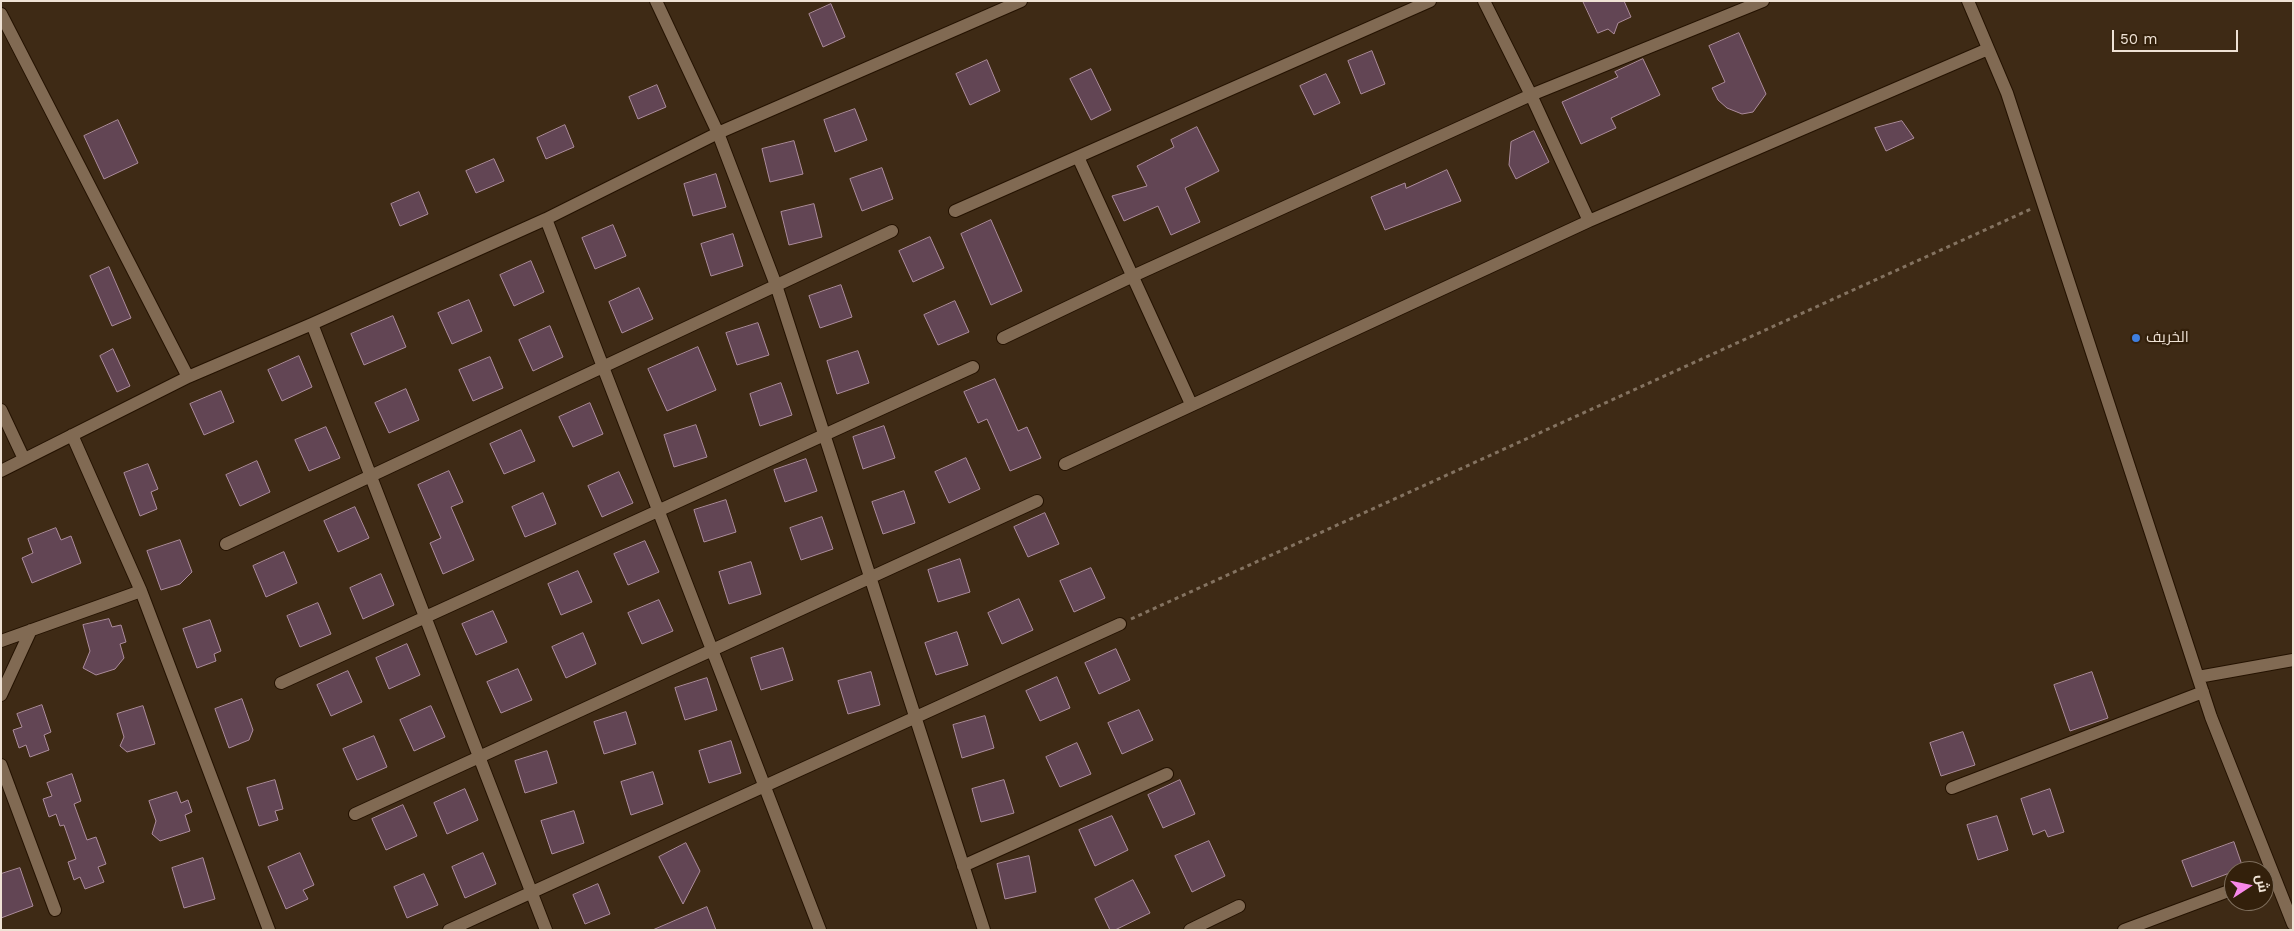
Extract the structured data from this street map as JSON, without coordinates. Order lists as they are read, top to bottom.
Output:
{
  "places": ["الخريف"],
  "scale_bar": "50 m",
  "north": "right"
}
